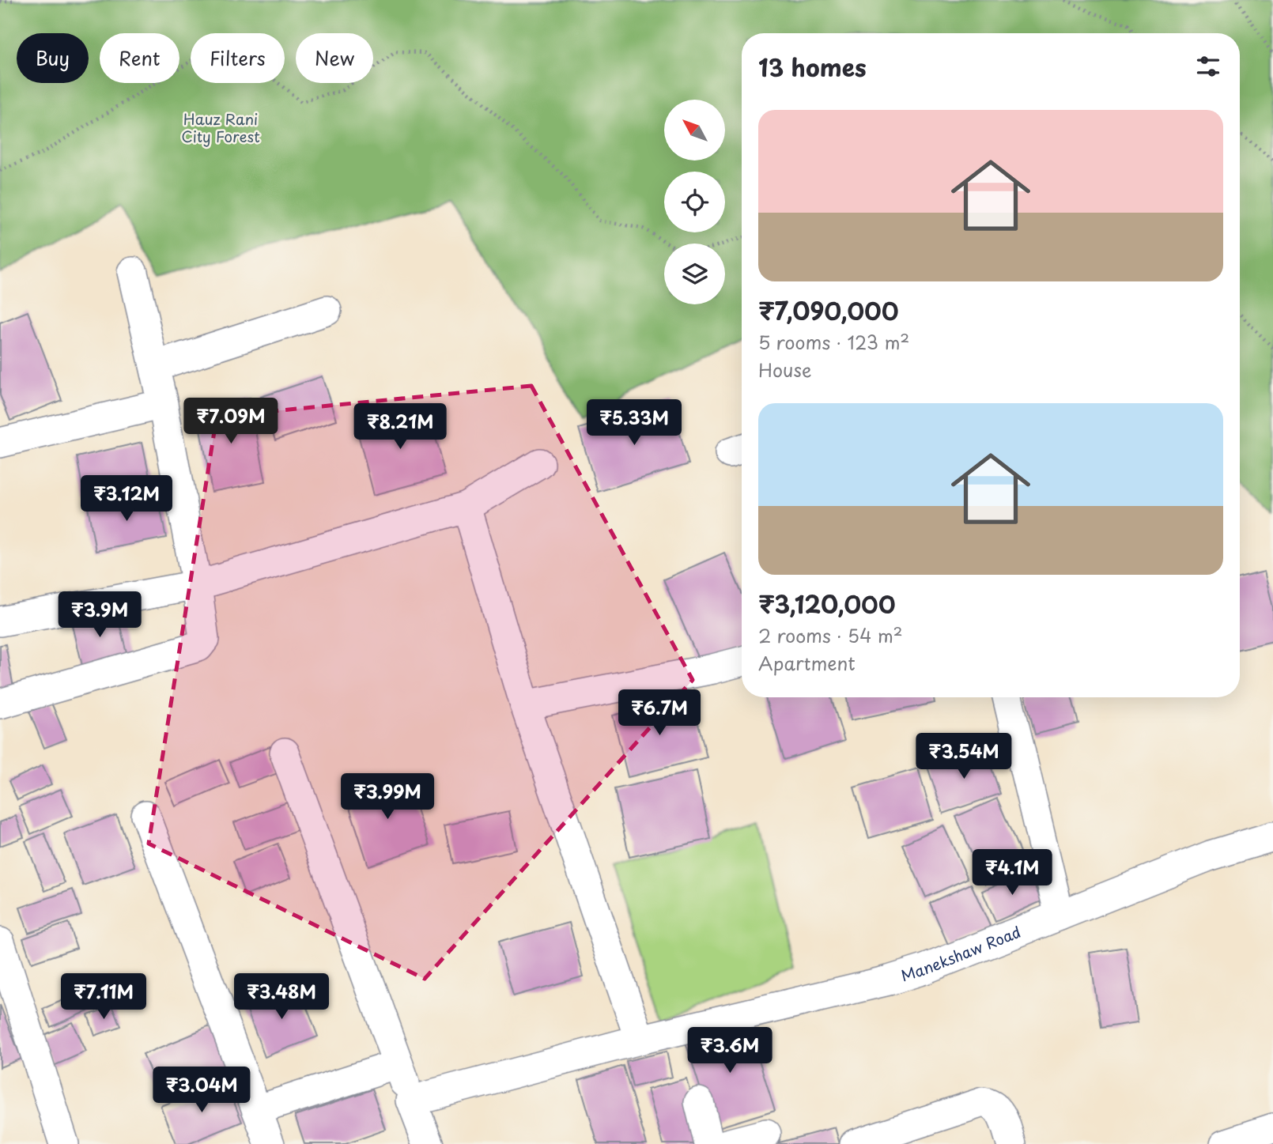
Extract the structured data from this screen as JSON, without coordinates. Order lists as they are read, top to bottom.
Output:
{
  "streets": {
    "street": ["Manekshaw Road"]
  },
  "parks": ["Hauz Rani City Forest"],
  "north": "top left",
  "page": {
    "chip": [
      "Buy",
      "Rent",
      "Filters",
      "New"
    ],
    "heading": "13 homes",
    "list": [
      {
        "name": "₹7,090,000",
        "note": "5 rooms · 123 m² · House"
      },
      {
        "name": "₹3,120,000",
        "note": "2 rooms · 54 m² · Apartment"
      }
    ],
    "price": [
      "₹7.09M",
      "₹5.33M",
      "₹8.21M",
      "₹3.12M",
      "₹3.9M",
      "₹6.7M",
      "₹3.54M",
      "₹3.99M",
      "₹4.1M",
      "₹7.11M",
      "₹3.48M",
      "₹3.6M",
      "₹3.04M"
    ]
  }
}
